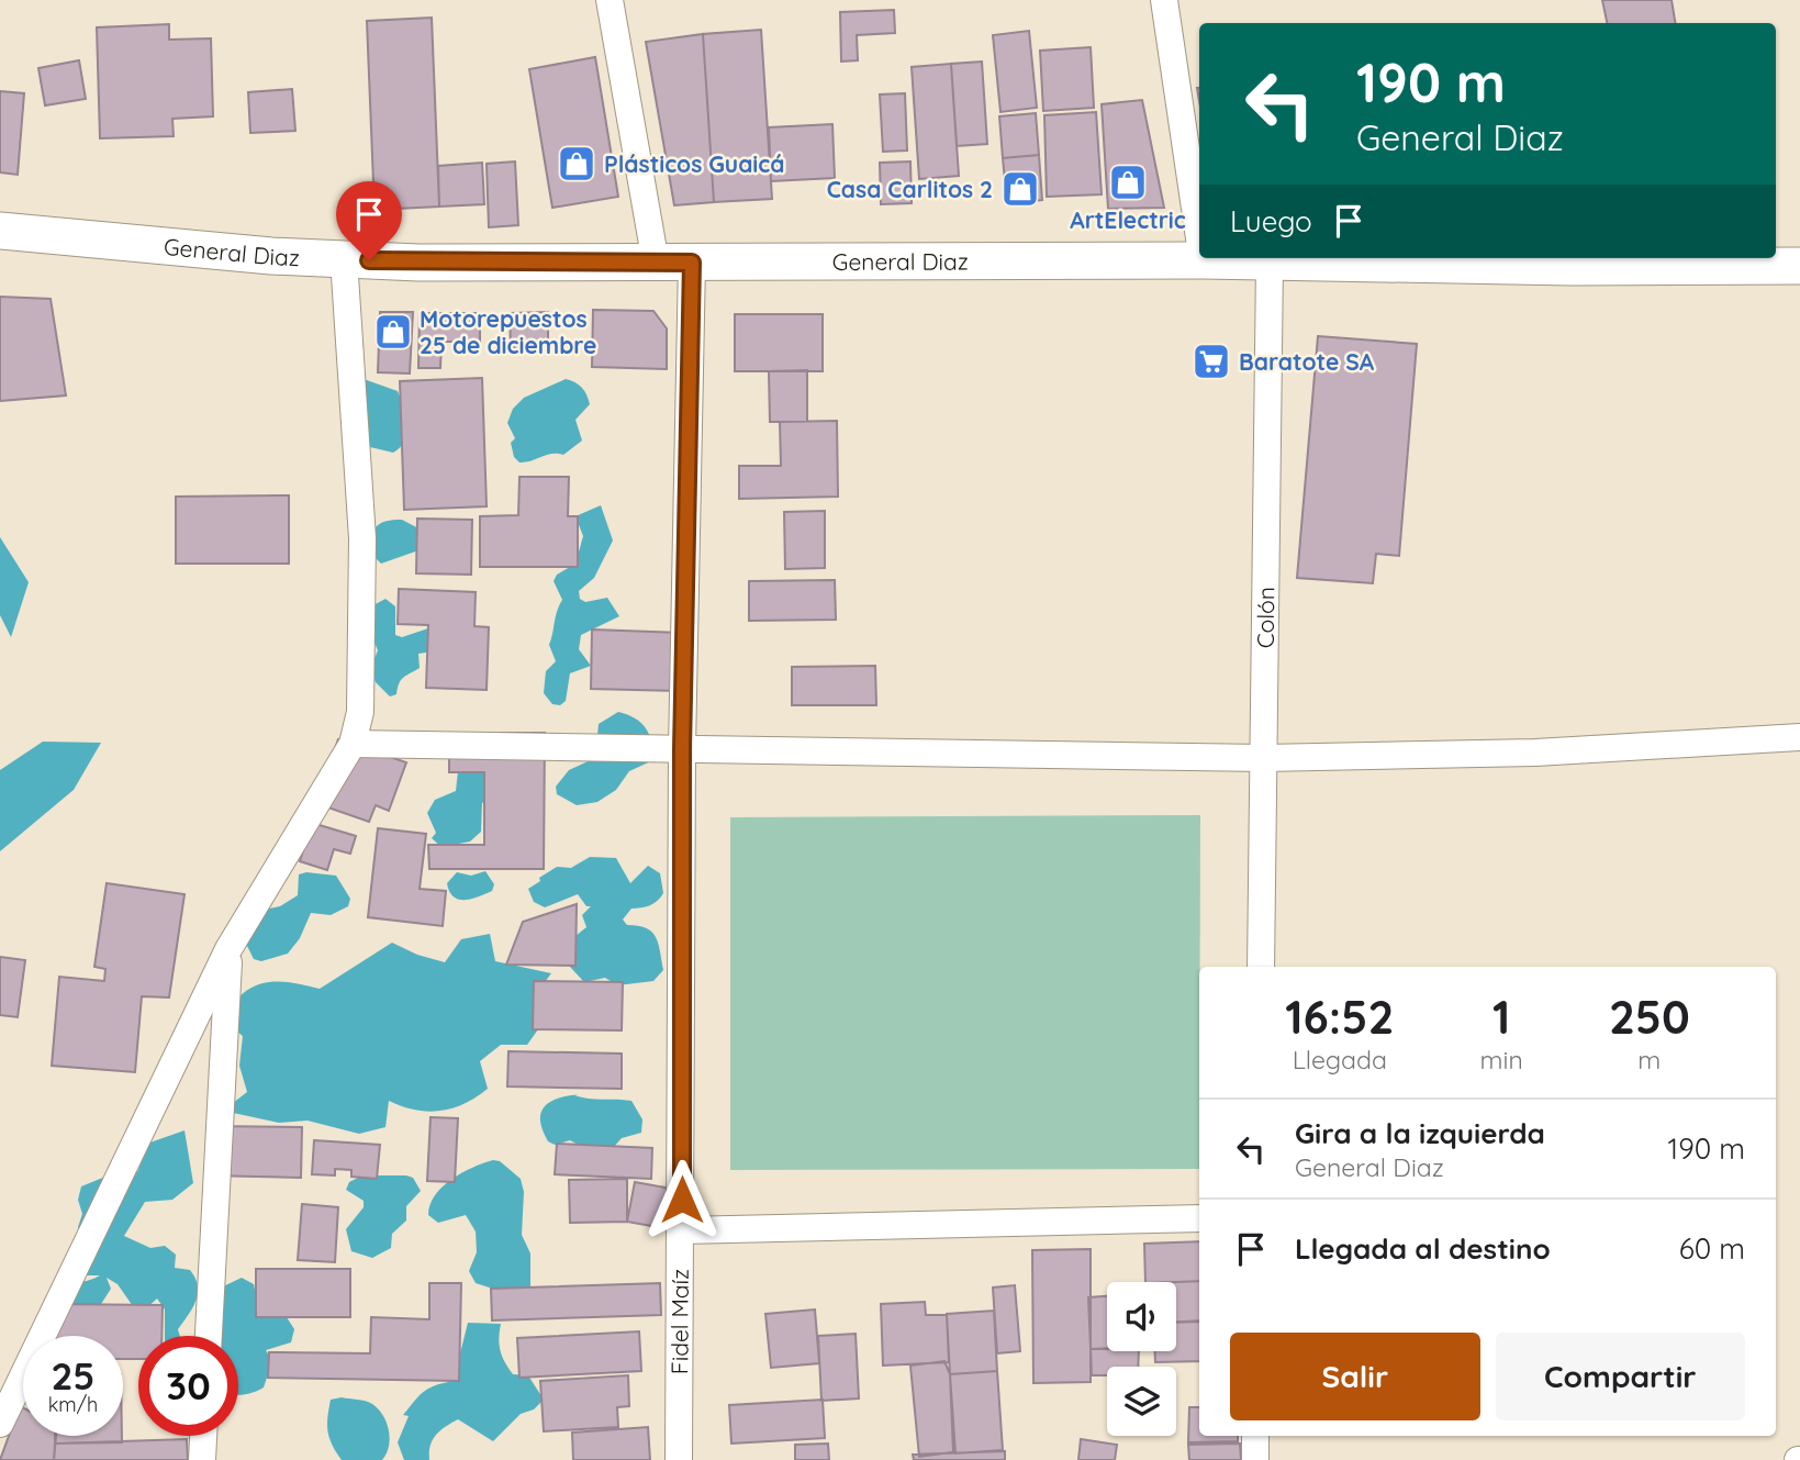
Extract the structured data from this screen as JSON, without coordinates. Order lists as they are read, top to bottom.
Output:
{
  "streets": {
    "main road": ["General Diaz"],
    "street": ["Colón", "Fidel Maíz"]
  },
  "crossings": [
    ["General Diaz", "Colón"],
    ["General Diaz", "Fidel Maíz"]
  ],
  "places": {
    "shop": [
      "Plásticos Guaicá",
      "ArtElectric",
      "Casa Carlitos 2",
      "Motorepuestos 25 de diciembre"
    ],
    "supermarket": ["Baratote SA"]
  },
  "page": {
    "turn": ["190 m", "General Diaz"],
    "then": "Luego",
    "eta": [
      "16:52",
      "Llegada",
      "1",
      "min",
      "250",
      "m"
    ],
    "list": [
      {
        "name": "Gira a la izquierda",
        "note": "General Diaz",
        "value": "190 m"
      },
      {
        "name": "Llegada al destino",
        "value": "60 m"
      }
    ],
    "buttons": ["Salir", "Compartir"],
    "speed": "25 km/h",
    "limit": "30"
  }
}
